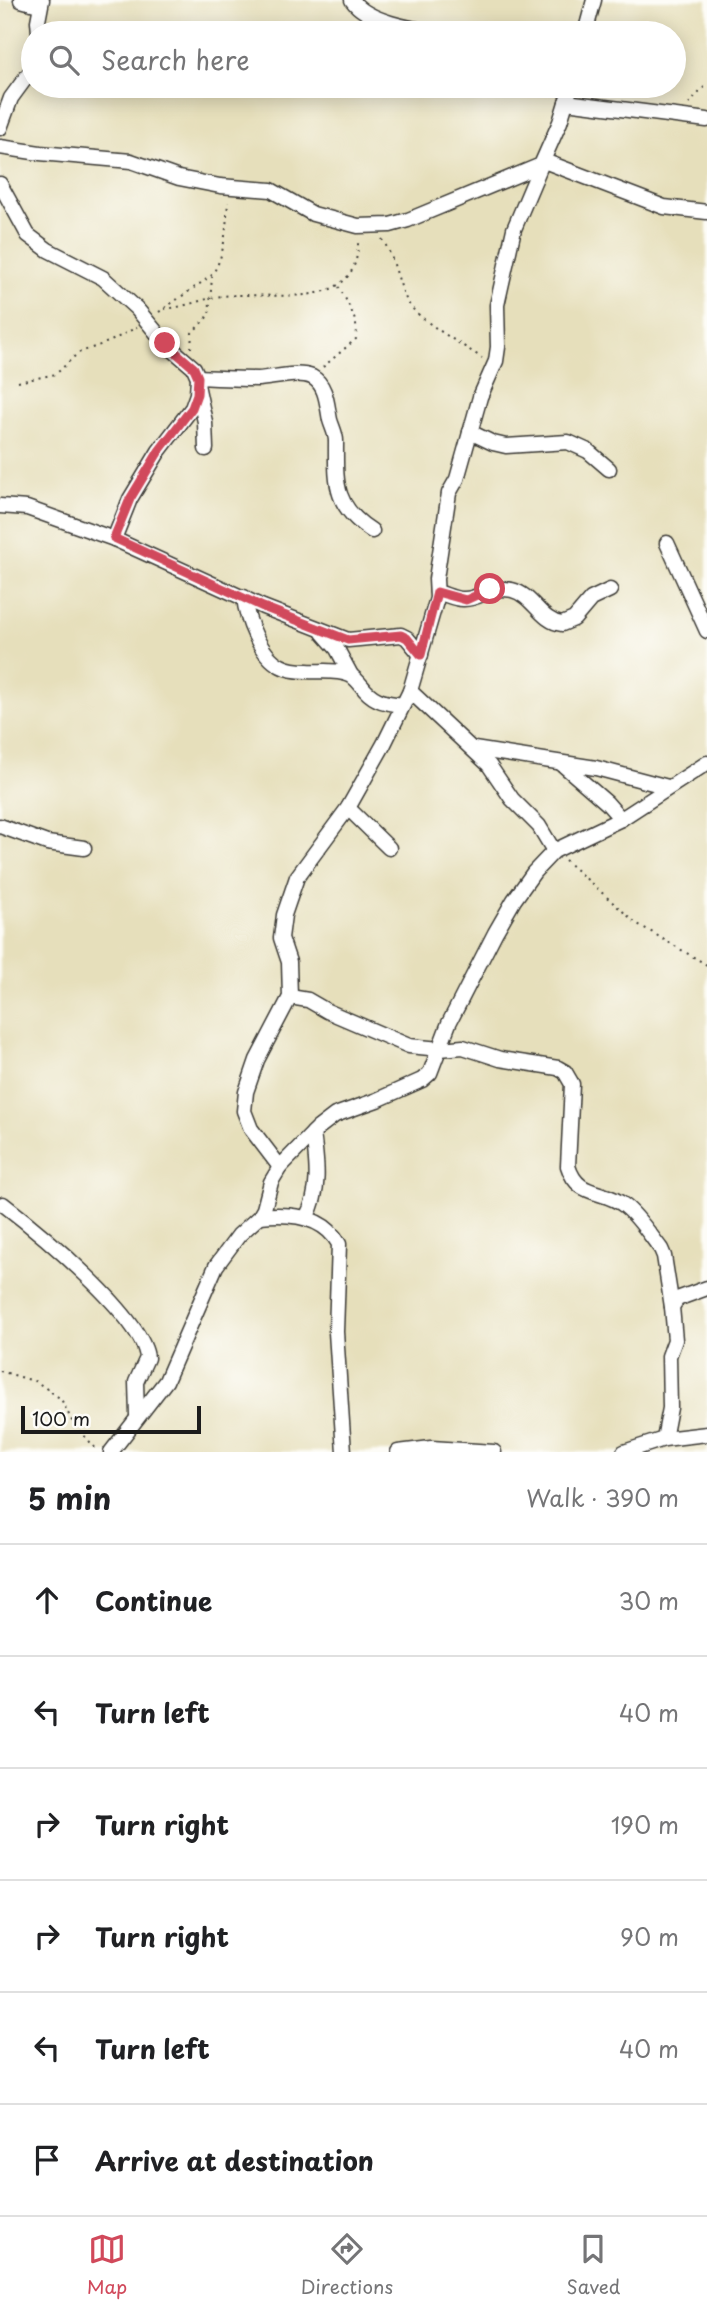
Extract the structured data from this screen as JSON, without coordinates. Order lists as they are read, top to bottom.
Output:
{
  "scale_bar": "100 m",
  "page": {
    "search": "Search here",
    "scale": "100 m",
    "heading": ["5 min", "Walk · 390 m"],
    "list": [
      ["Continue", "30 m"],
      ["Turn left", "40 m"],
      ["Turn right", "190 m"],
      ["Turn right", "90 m"],
      ["Turn left", "40 m"],
      "Arrive at destination"
    ],
    "nav": ["Map", "Directions", "Saved"]
  }
}
